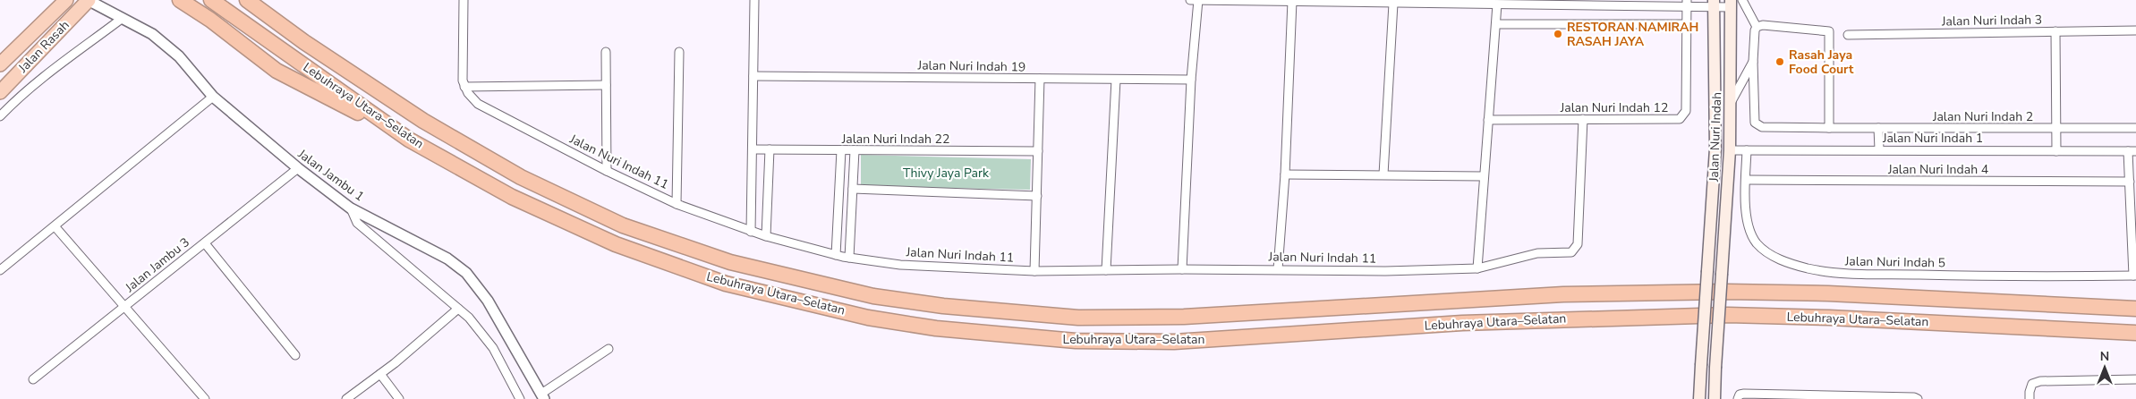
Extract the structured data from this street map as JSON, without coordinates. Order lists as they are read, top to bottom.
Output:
{
  "streets": {
    "highway": ["Jalan Rasah", "Lebuhraya Utara–Selatan"],
    "main road": ["Jalan Nuri Indah"],
    "street": [
      "Jalan Nuri Indah 3",
      "Jalan Nuri Indah 19",
      "Jalan Nuri Indah 12",
      "Jalan Nuri Indah 2",
      "Jalan Nuri Indah 1",
      "Jalan Nuri Indah 22",
      "Jalan Nuri Indah 11",
      "Jalan Nuri Indah 4",
      "Jalan Jambu 1",
      "Jalan Nuri Indah 5",
      "Jalan Jambu 3"
    ]
  },
  "crossings": [
    ["Jalan Rasah", "Jalan Jambu 1"],
    ["Jalan Nuri Indah 12", "Jalan Nuri Indah 11"],
    ["Jalan Nuri Indah", "Jalan Nuri Indah 1"],
    ["Jalan Nuri Indah 1", "Jalan Nuri Indah 5"],
    ["Jalan Nuri Indah 4", "Jalan Nuri Indah 5"],
    ["Jalan Jambu 1", "Jalan Jambu 3"]
  ],
  "parks": ["Thivy Jaya Park"],
  "places": ["RESTORAN NAMIRAH RASAH JAYA", "Rasah Jaya Food Court"],
  "north": "top"
}
